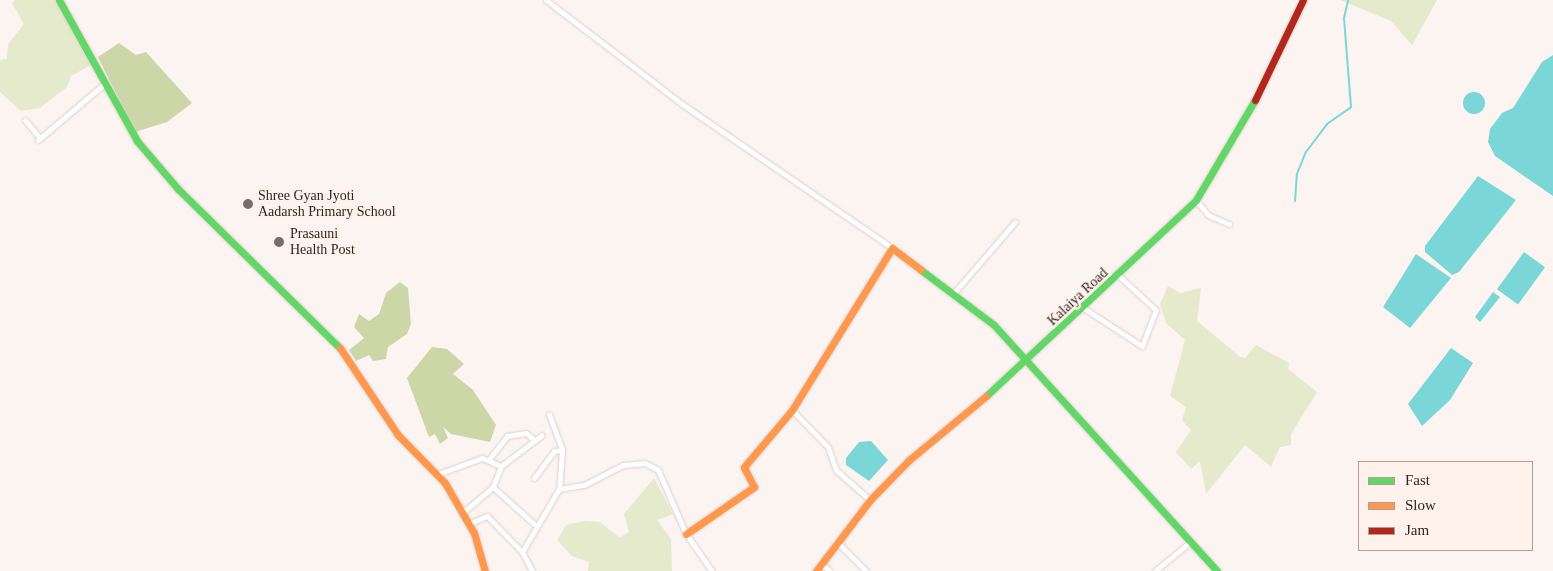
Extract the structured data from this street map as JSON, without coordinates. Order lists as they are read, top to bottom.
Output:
{
  "streets": {
    "street": ["Kalaiya Road"]
  },
  "places": ["Shree Gyan Jyoti Aadarsh Primary School", "Prasauni Health Post"],
  "legend": ["Fast", "Slow", "Jam"]
}
